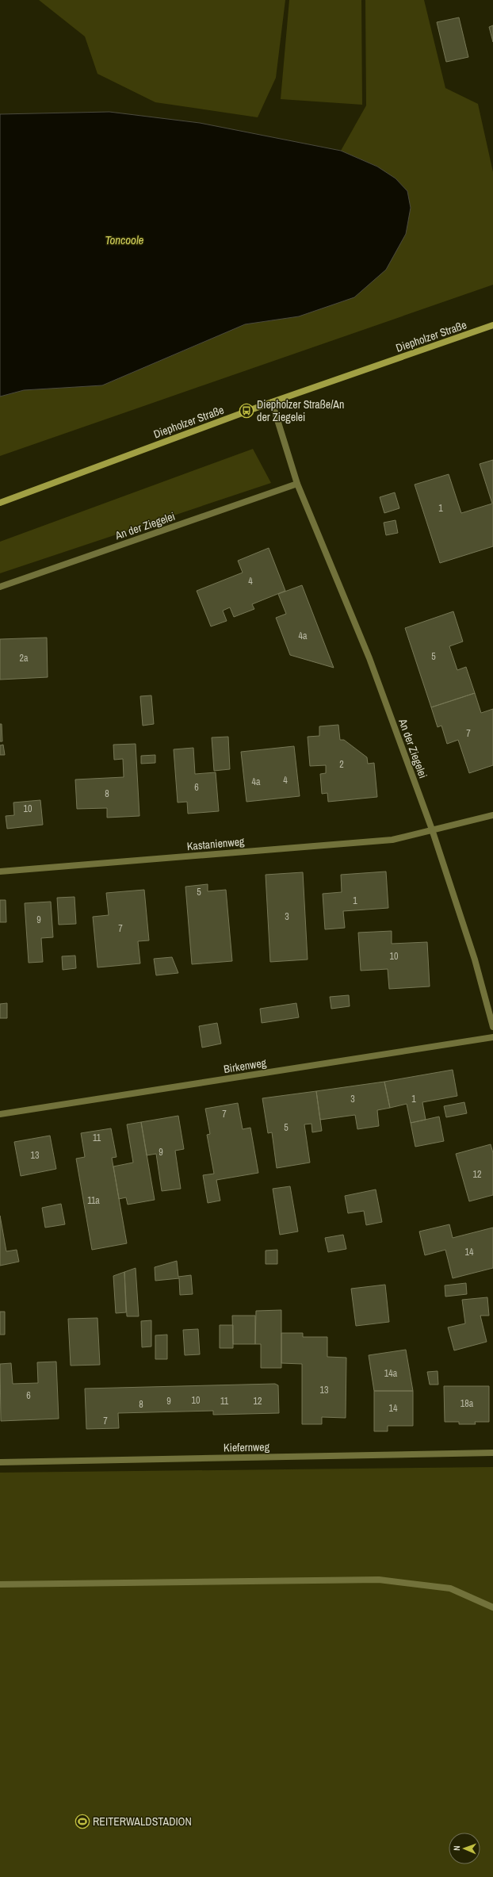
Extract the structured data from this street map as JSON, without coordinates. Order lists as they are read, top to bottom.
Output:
{
  "streets": {
    "main road": ["Diepholzer Straße"],
    "street": [
      "An der Ziegelei",
      "Kastanienweg",
      "Birkenweg",
      "Kiefernweg"
    ]
  },
  "crossings": [
    ["Diepholzer Straße", "An der Ziegelei"],
    ["An der Ziegelei", "Kastanienweg"]
  ],
  "water": ["Toncoole"],
  "places": {
    "bus stop": ["Diepholzer Straße/An der Ziegelei"],
    "sports": ["REITERWALDSTADION"]
  },
  "house_numbers": [
    "1",
    "4",
    "4a",
    "5",
    "2a",
    "7",
    "2",
    "4",
    "4a",
    "6",
    "8",
    "10",
    "5",
    "1",
    "3",
    "9",
    "7",
    "10",
    "3",
    "1",
    "7",
    "5",
    "11",
    "9",
    "13",
    "12",
    "11a",
    "14",
    "14a",
    "13",
    "6",
    "10",
    "9",
    "11",
    "12",
    "18a",
    "8",
    "14",
    "7"
  ],
  "north": "left"
}
